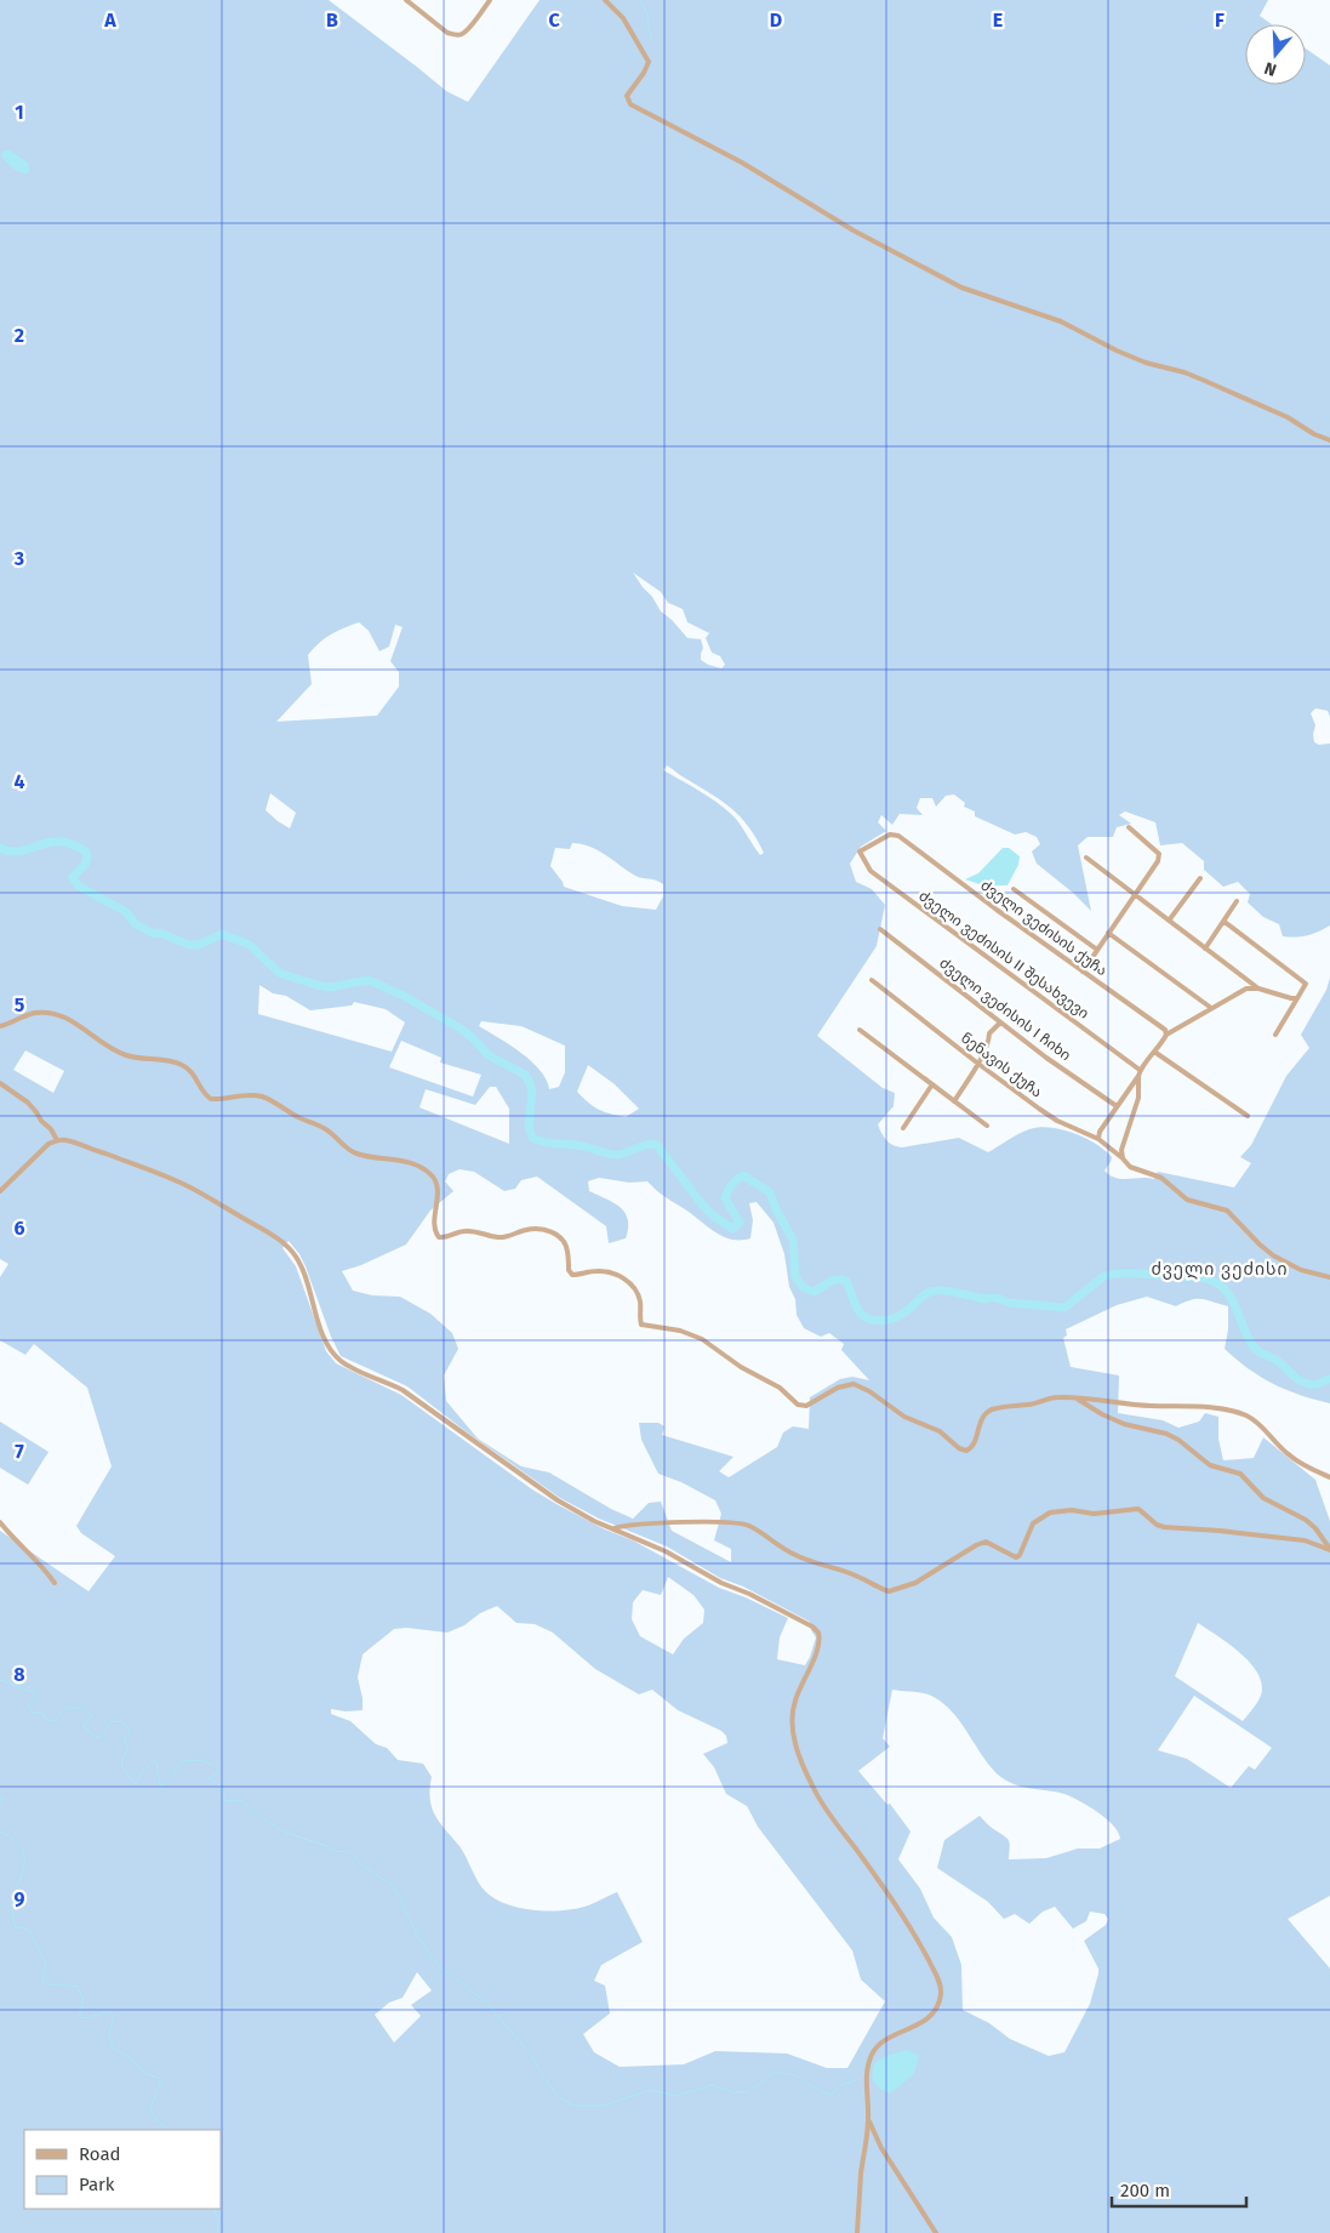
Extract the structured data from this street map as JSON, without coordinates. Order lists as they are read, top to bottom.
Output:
{
  "streets": {
    "street": [
      "ძველი ვეძისის ქუჩა",
      "ძველი ვეძისის II შესახვევი",
      "ძველი ვეძისის I ჩიხი",
      "ნენავის ქუჩა"
    ]
  },
  "crossings": [
    ["ძველი ვეძისის ქუჩა", "ძველი ვეძისის II შესახვევი"]
  ],
  "districts": ["ძველი ვეძისი"],
  "legend": ["Road", "Park"],
  "scale_bar": "200 m",
  "north": "bottom",
  "grid": {
    "columns": [
      "A",
      "B",
      "C",
      "D",
      "E",
      "F"
    ],
    "rows": [
      "1",
      "2",
      "3",
      "4",
      "5",
      "6",
      "7",
      "8",
      "9"
    ]
  }
}
